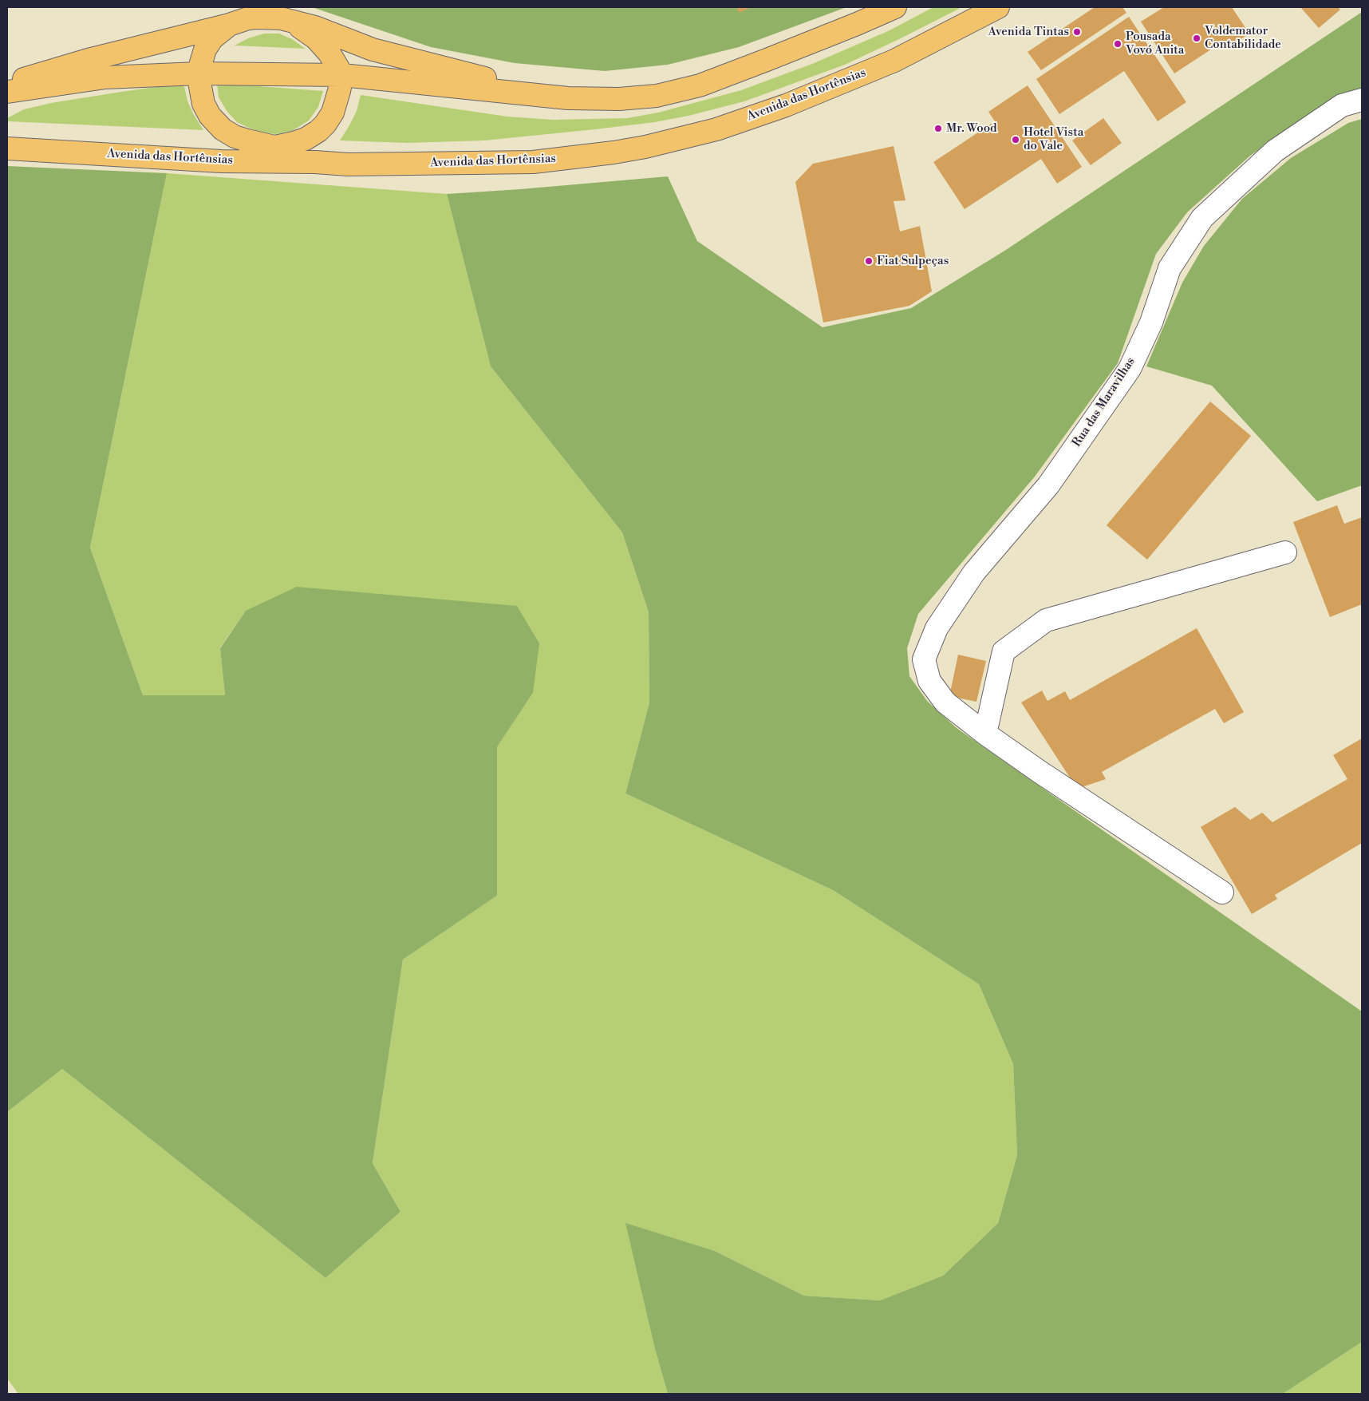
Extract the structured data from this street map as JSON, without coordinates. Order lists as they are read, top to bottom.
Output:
{
  "streets": {
    "main road": ["Avenida das Hortênsias"],
    "street": ["Rua das Maravilhas"]
  },
  "places": [
    "Avenida Tintas",
    "Voldemator Contabilidade",
    "Pousada Vovó Anita",
    "Mr. Wood",
    "Hotel Vista do Vale",
    "Fiat Sulpeças"
  ]
}
